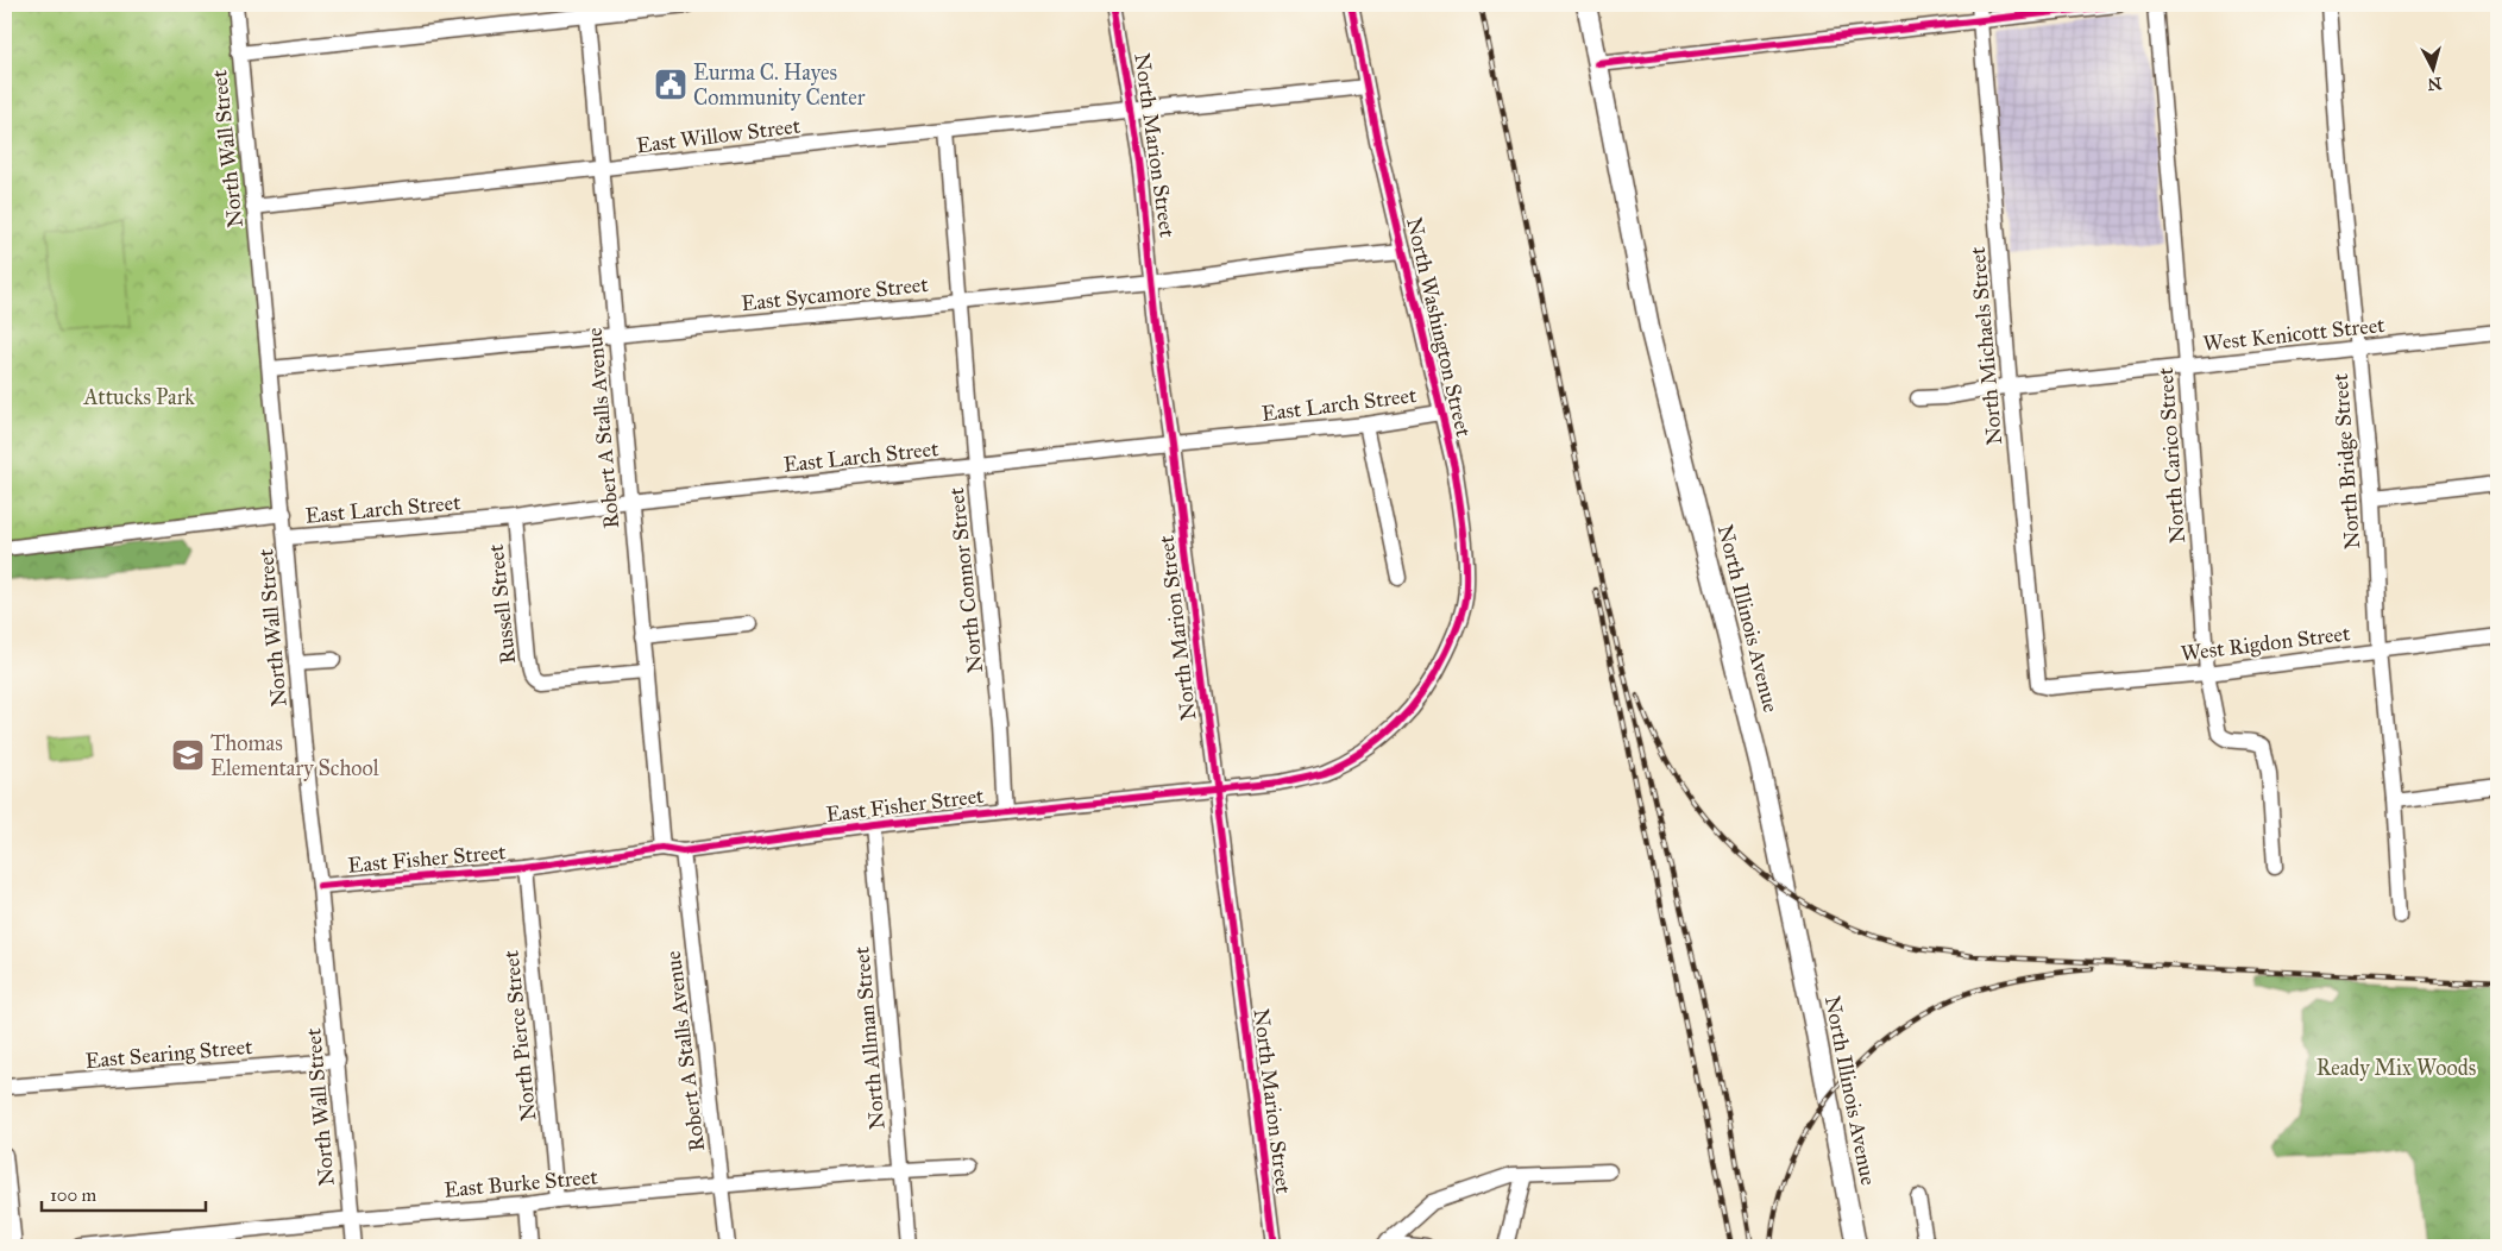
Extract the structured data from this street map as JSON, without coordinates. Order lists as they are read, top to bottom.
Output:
{
  "streets": {
    "main road": ["North Illinois Avenue"],
    "street": [
      "East Willow Street",
      "North Marion Street",
      "North Wall Street",
      "East Sycamore Street",
      "North Washington Street",
      "West Kenicott Street",
      "North Michaels Street",
      "East Larch Street",
      "Robert A Stalls Avenue",
      "North Carico Street",
      "North Bridge Street",
      "North Connor Street",
      "Russell Street",
      "West Rigdon Street",
      "East Fisher Street",
      "North Pierce Street",
      "North Allman Street",
      "East Searing Street",
      "East Burke Street"
    ]
  },
  "crossings": [
    ["East Willow Street", "North Marion Street"],
    ["East Willow Street", "North Wall Street"],
    ["East Willow Street", "North Washington Street"],
    ["East Willow Street", "Robert A Stalls Avenue"],
    ["East Willow Street", "North Connor Street"],
    ["North Marion Street", "East Sycamore Street"],
    ["North Marion Street", "East Larch Street"],
    ["North Marion Street", "East Fisher Street"],
    ["North Wall Street", "East Sycamore Street"],
    ["North Wall Street", "East Larch Street"],
    ["North Wall Street", "East Fisher Street"],
    ["North Wall Street", "East Searing Street"],
    ["North Wall Street", "East Burke Street"],
    ["East Sycamore Street", "North Washington Street"],
    ["East Sycamore Street", "Robert A Stalls Avenue"],
    ["East Sycamore Street", "North Connor Street"],
    ["North Washington Street", "East Larch Street"],
    ["North Washington Street", "East Fisher Street"],
    ["West Kenicott Street", "North Michaels Street"],
    ["West Kenicott Street", "North Carico Street"],
    ["West Kenicott Street", "North Bridge Street"],
    ["North Michaels Street", "West Rigdon Street"],
    ["East Larch Street", "Robert A Stalls Avenue"],
    ["East Larch Street", "North Connor Street"],
    ["East Larch Street", "Russell Street"],
    ["Robert A Stalls Avenue", "Russell Street"],
    ["Robert A Stalls Avenue", "East Fisher Street"],
    ["Robert A Stalls Avenue", "East Burke Street"],
    ["North Carico Street", "West Rigdon Street"],
    ["North Bridge Street", "West Rigdon Street"],
    ["North Connor Street", "East Fisher Street"],
    ["East Fisher Street", "North Pierce Street"],
    ["East Fisher Street", "North Allman Street"],
    ["North Pierce Street", "East Burke Street"],
    ["North Allman Street", "East Burke Street"]
  ],
  "parks": ["Attucks Park", "Ready Mix Woods"],
  "places": {
    "public building": ["Eurma C. Hayes Community Center"],
    "school or university": ["Thomas Elementary School"]
  },
  "scale_bar": "100 m",
  "north": "bottom"
}
